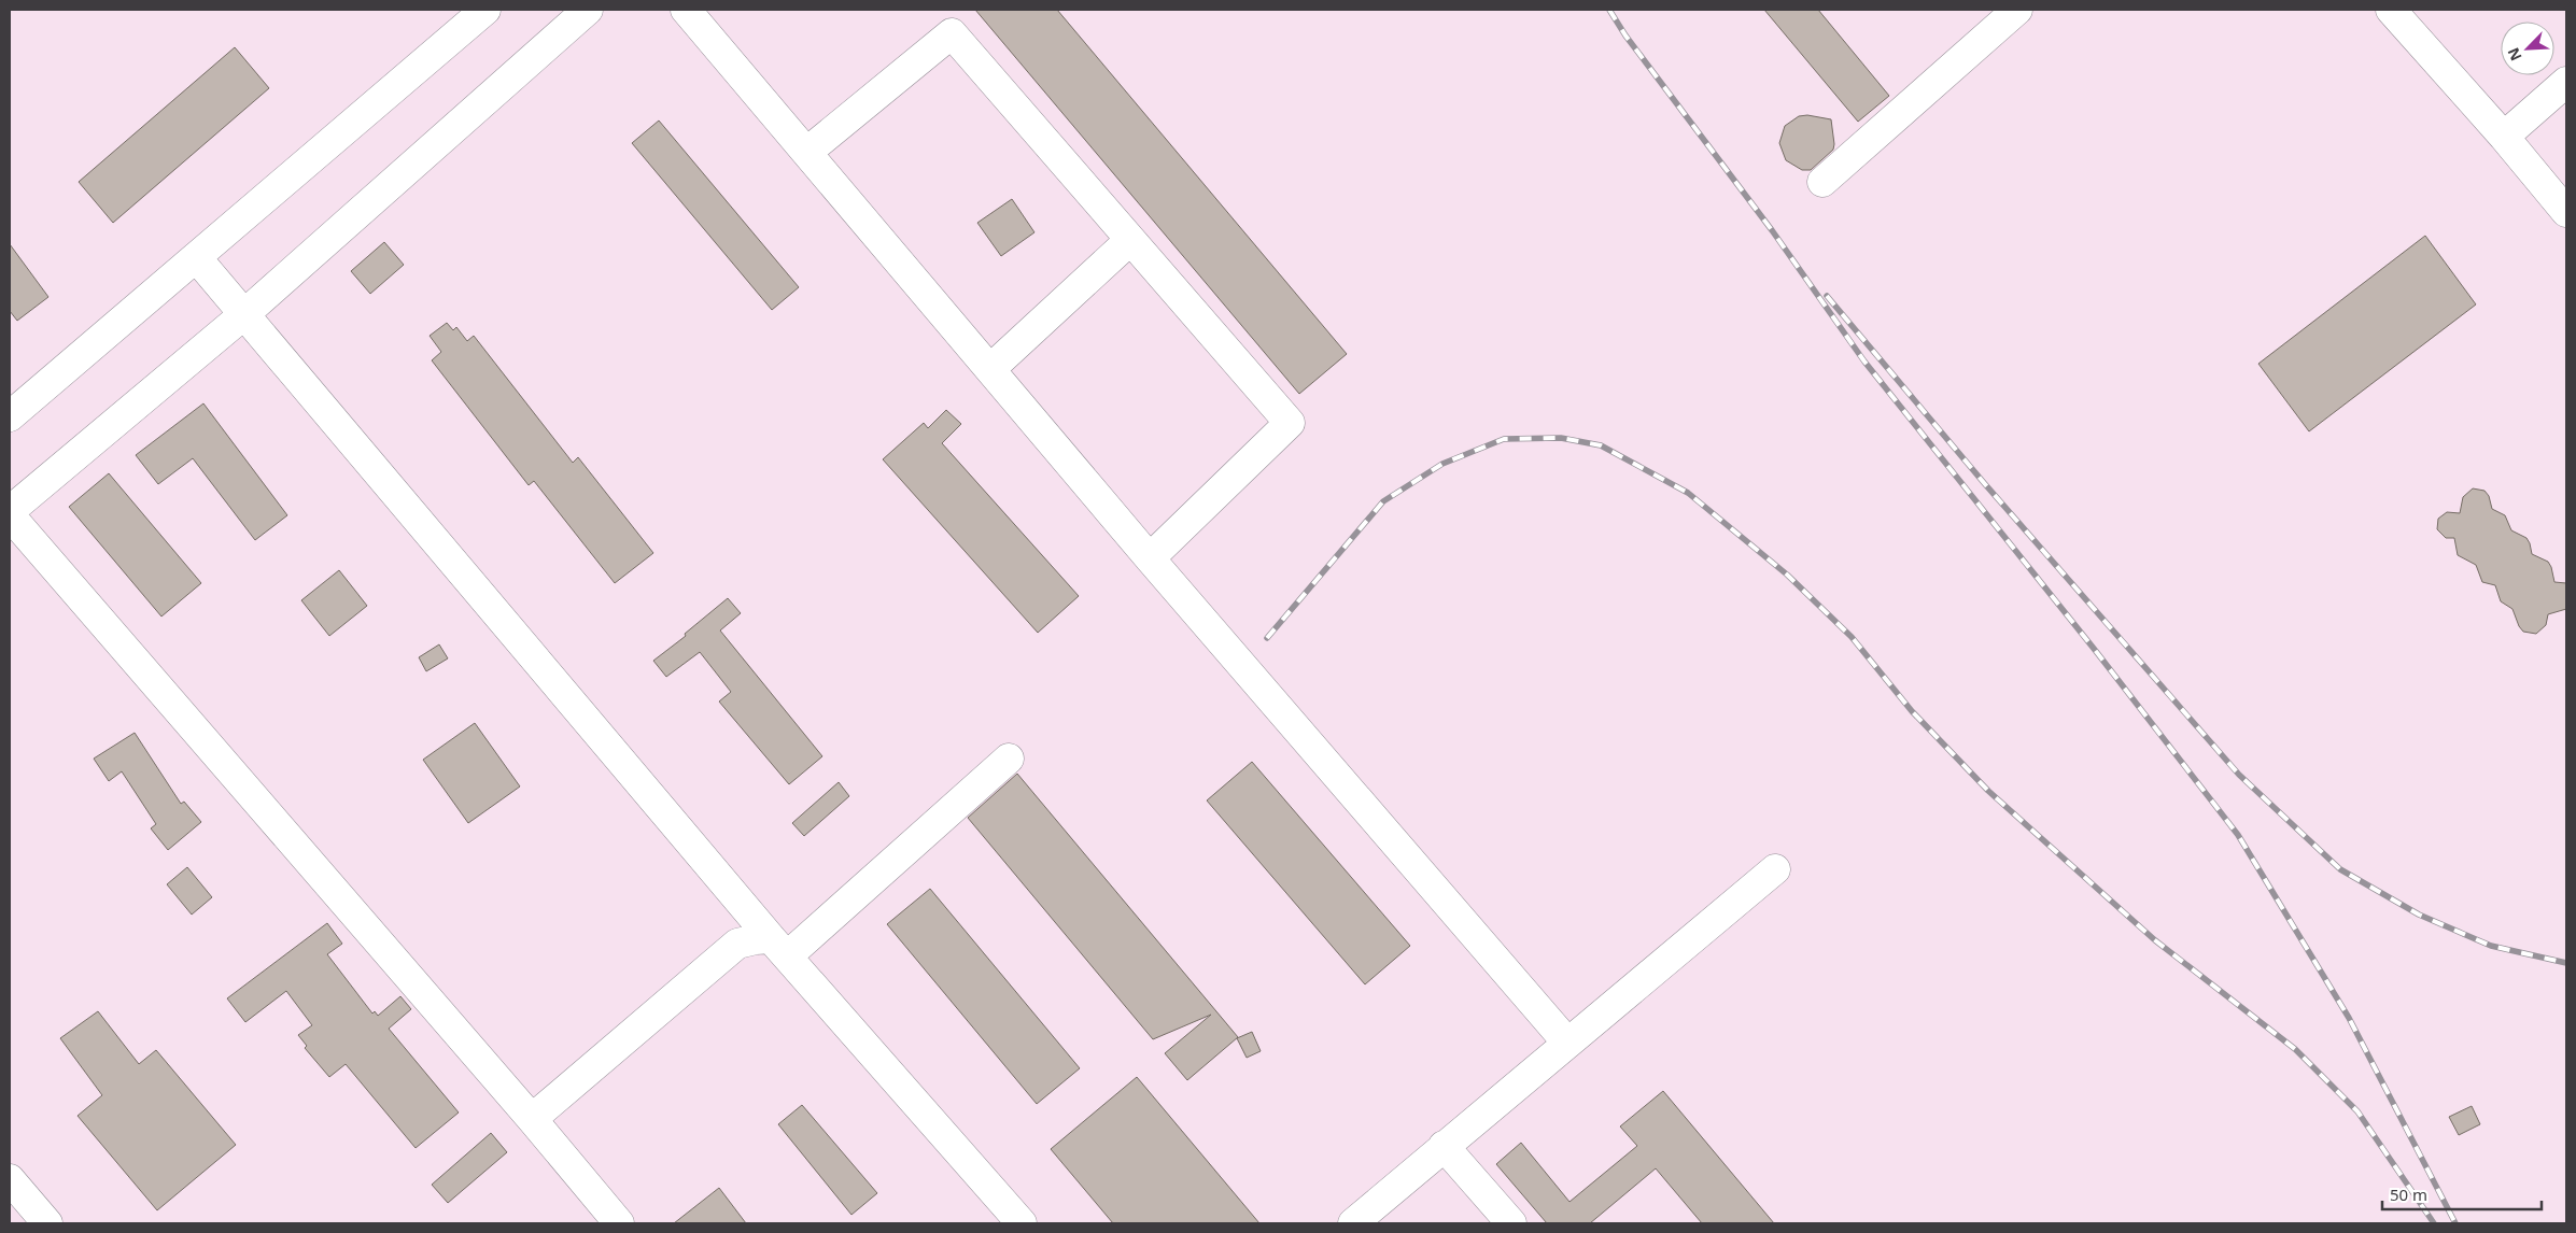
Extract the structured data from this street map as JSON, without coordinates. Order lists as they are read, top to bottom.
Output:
{
  "scale_bar": "50 m",
  "north": "bottom left"
}
